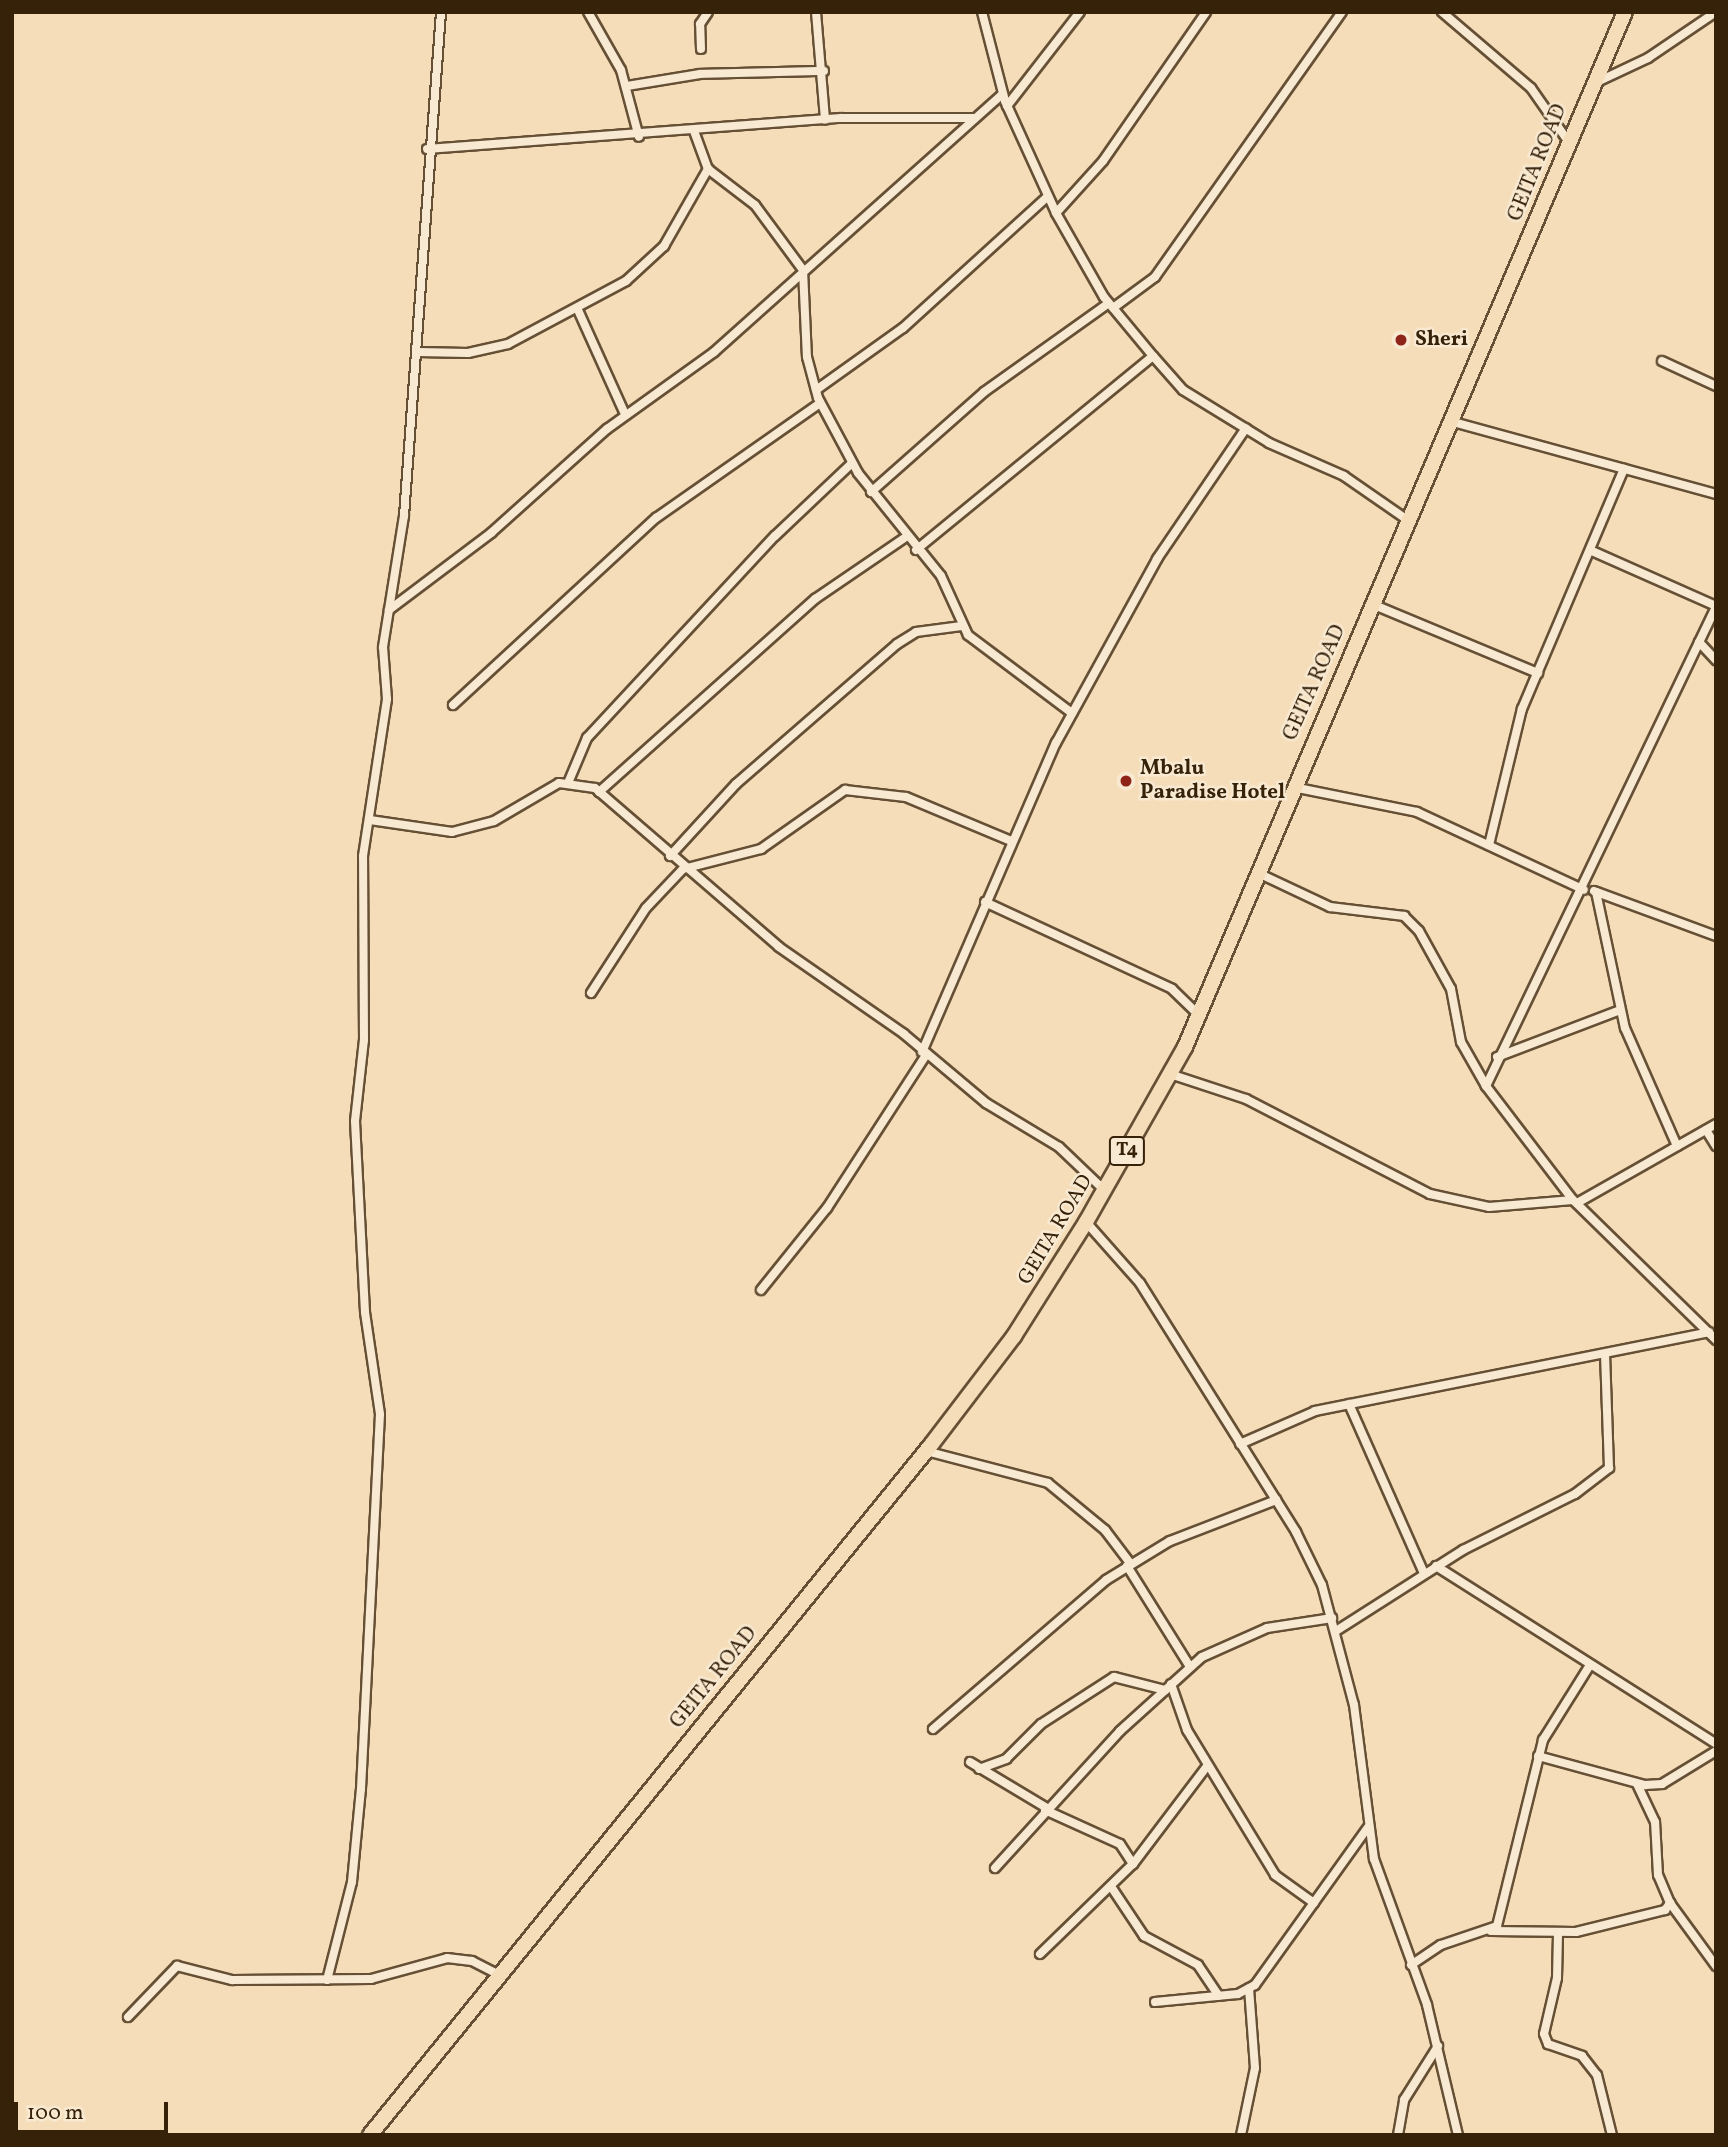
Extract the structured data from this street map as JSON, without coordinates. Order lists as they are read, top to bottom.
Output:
{
  "streets": {
    "highway": ["GEITA ROAD", "T4"]
  },
  "places": ["Sheri", "Mbalu Paradise Hotel"],
  "scale_bar": "100 m"
}
